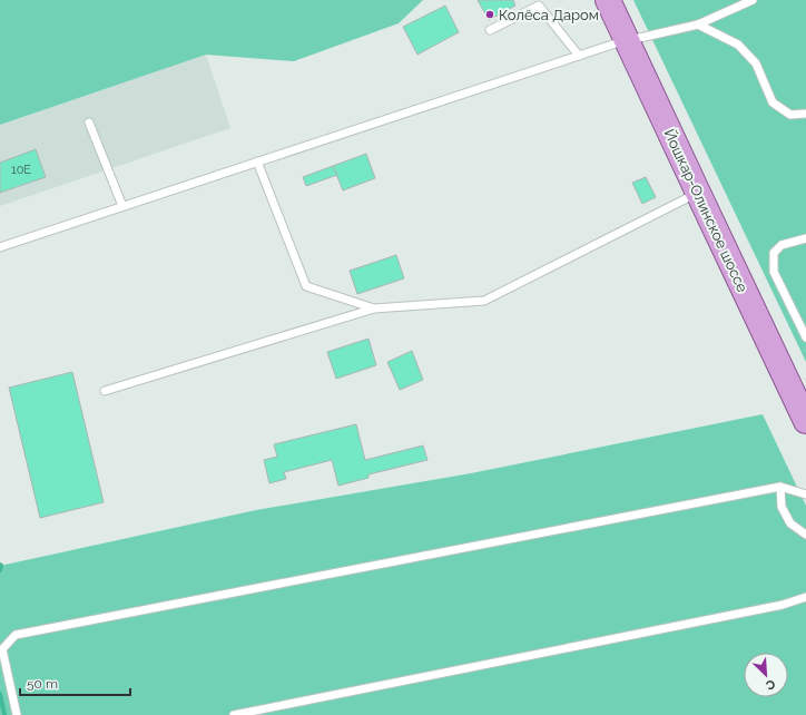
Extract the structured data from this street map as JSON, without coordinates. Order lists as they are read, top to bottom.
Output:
{
  "streets": {
    "main road": ["Йошкар-Олинское шоссе"]
  },
  "places": ["Колёса Даром"],
  "house_numbers": ["10Е"],
  "scale_bar": "50 m",
  "north": "bottom right"
}
